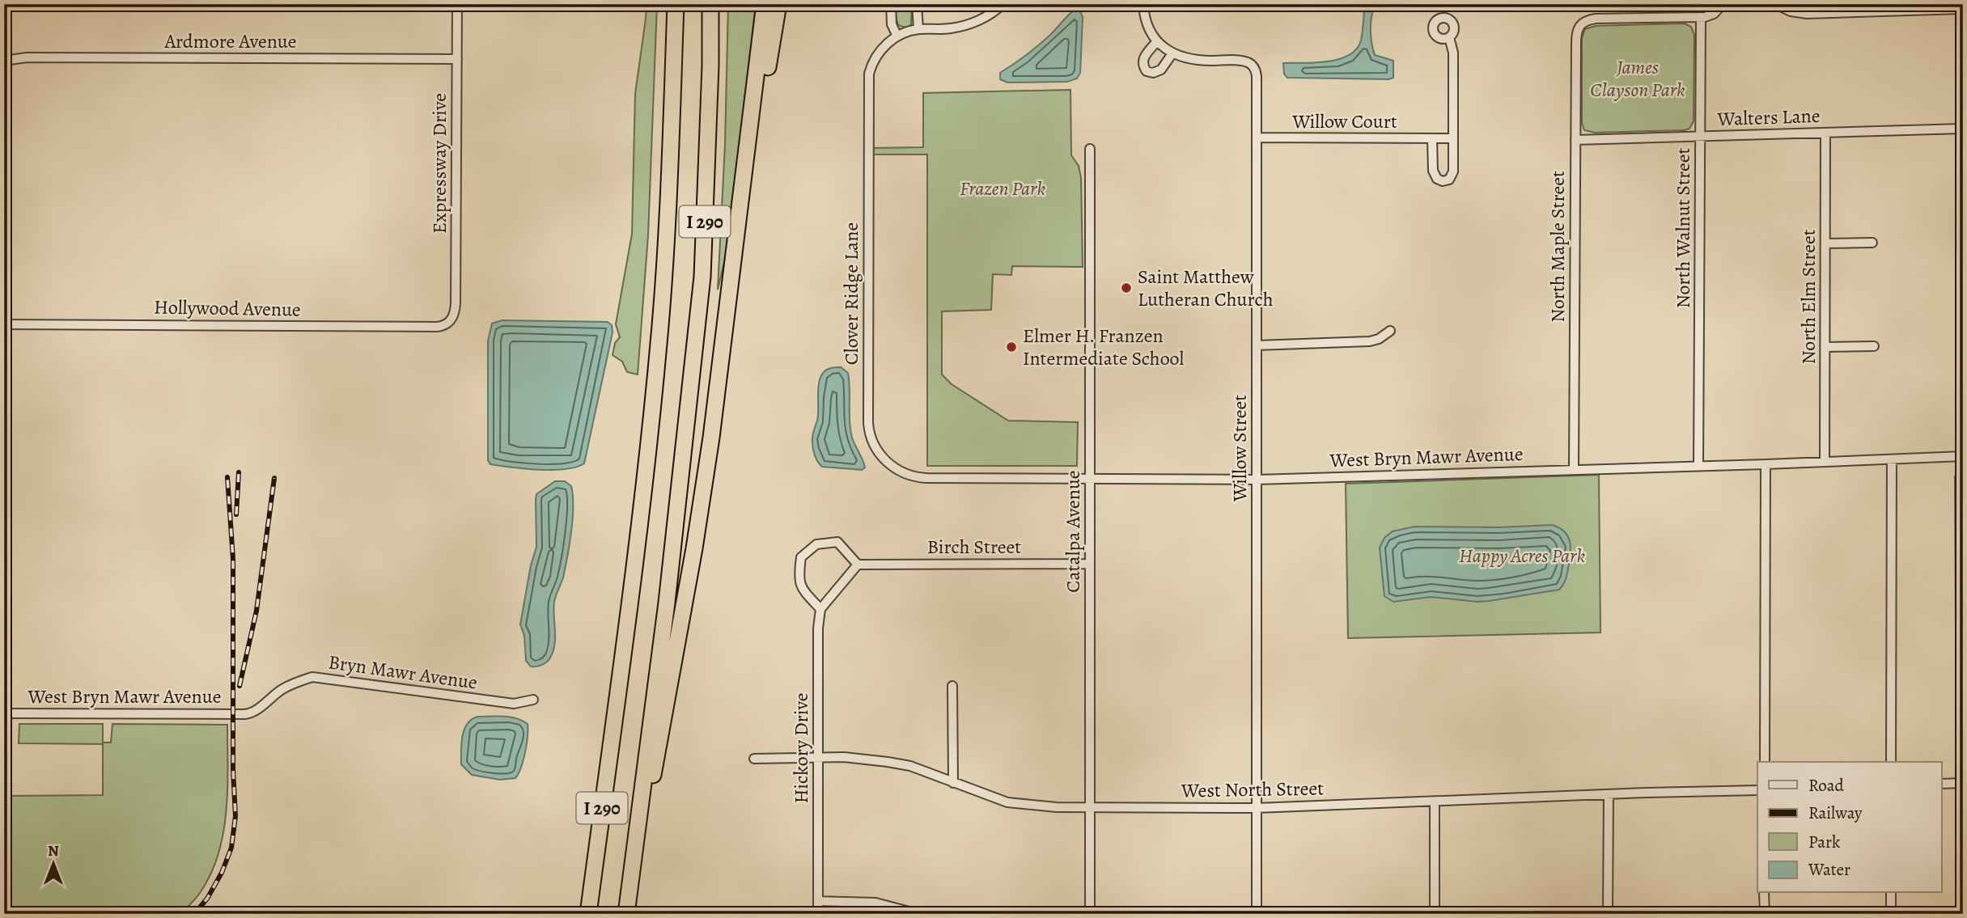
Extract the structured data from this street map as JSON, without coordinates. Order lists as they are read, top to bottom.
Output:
{
  "streets": {
    "highway": ["I 290"],
    "street": [
      "Ardmore Avenue",
      "Walters Lane",
      "Willow Court",
      "Expressway Drive",
      "North Walnut Street",
      "North Maple Street",
      "Clover Ridge Lane",
      "North Elm Street",
      "Hollywood Avenue",
      "Willow Street",
      "West Bryn Mawr Avenue",
      "Catalpa Avenue",
      "Birch Street",
      "Bryn Mawr Avenue",
      "Hickory Drive",
      "West North Street"
    ]
  },
  "crossings": [
    ["Ardmore Avenue", "Expressway Drive"],
    ["Walters Lane", "North Walnut Street"],
    ["Walters Lane", "North Maple Street"],
    ["Walters Lane", "North Elm Street"],
    ["Willow Court", "Willow Street"],
    ["Expressway Drive", "Hollywood Avenue"],
    ["North Walnut Street", "North Maple Street"],
    ["North Walnut Street", "West Bryn Mawr Avenue"],
    ["North Maple Street", "West Bryn Mawr Avenue"],
    ["Clover Ridge Lane", "West Bryn Mawr Avenue"],
    ["Clover Ridge Lane", "Catalpa Avenue"],
    ["North Elm Street", "West Bryn Mawr Avenue"],
    ["Willow Street", "West Bryn Mawr Avenue"],
    ["Willow Street", "West North Street"],
    ["West Bryn Mawr Avenue", "Catalpa Avenue"],
    ["West Bryn Mawr Avenue", "Bryn Mawr Avenue"],
    ["Catalpa Avenue", "Birch Street"],
    ["Catalpa Avenue", "West North Street"],
    ["Hickory Drive", "West North Street"]
  ],
  "parks": ["James Clayson Park", "Frazen Park", "Happy Acres Park"],
  "places": ["Saint Matthew Lutheran Church", "Elmer H. Franzen Intermediate School"],
  "legend": [
    "Road",
    "Railway",
    "Park",
    "Water"
  ],
  "north": "top"
}
